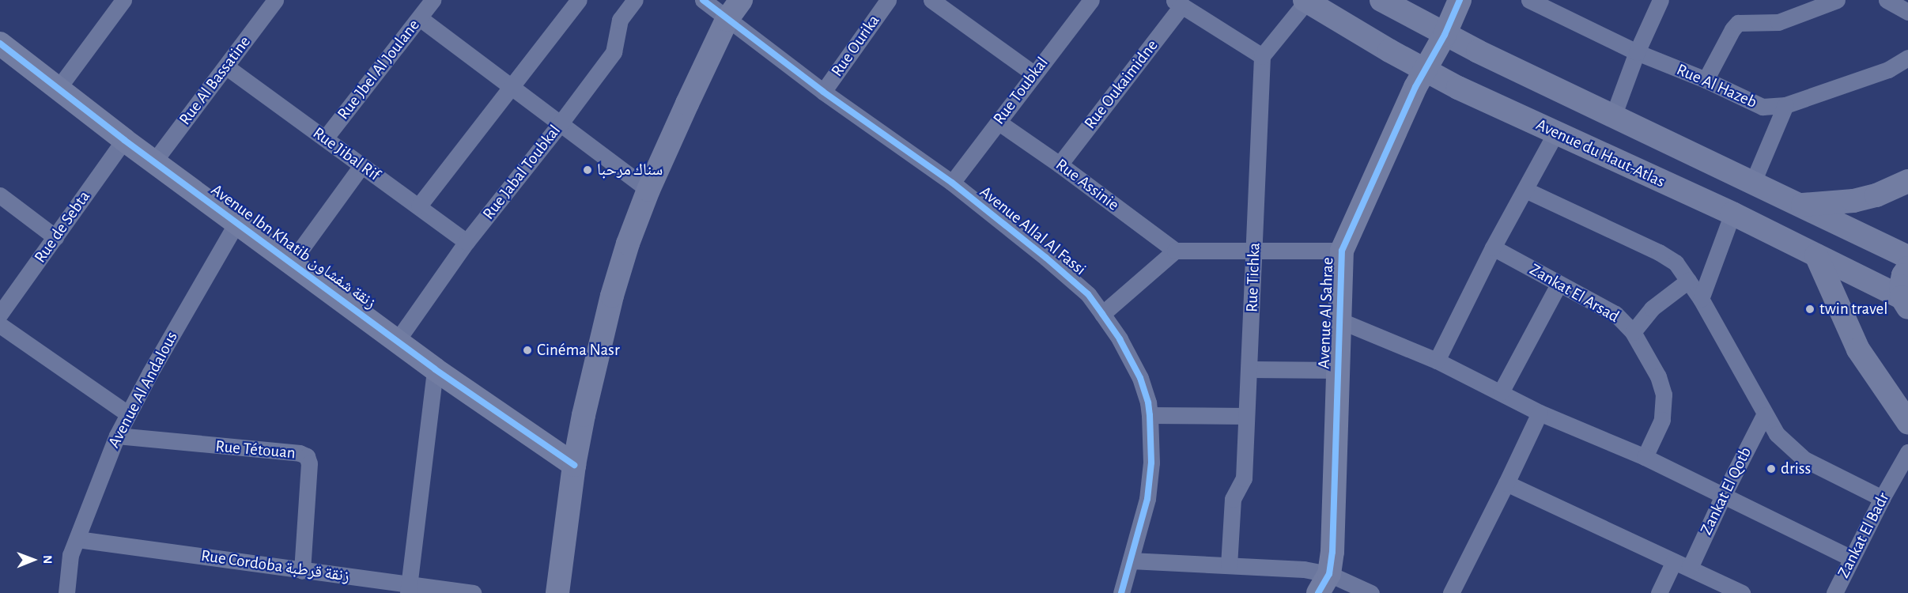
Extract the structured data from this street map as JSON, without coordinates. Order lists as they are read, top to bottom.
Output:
{
  "streets": {
    "street": [
      "Rue Ourika",
      "Rue Jbel Al Joulane",
      "Rue Al Bassatine",
      "Rue Oukaimidne",
      "Rue Al Hazeb",
      "Rue Toubkal",
      "Avenue du Haut-Atlas",
      "Rue Jibal Rif",
      "Rue Jabal Toubkal",
      "Rue Assinie",
      "Rue de Sebta",
      "Avenue Allal Al Fassi",
      "Avenue Ibn Khatib زنقة شفشاون",
      "Rue Tichka",
      "Zankat El Arsad",
      "Avenue Al Sahrae",
      "Avenue Al Andalous",
      "Rue Tétouan",
      "Zankat El Qotb",
      "Zankat El Badr",
      "Rue Cordoba زنقة قرطبة"
    ]
  },
  "crossings": [
    ["Rue Ourika", "Avenue Allal Al Fassi"],
    ["Rue Jbel Al Joulane", "Rue Jibal Rif"],
    ["Rue Al Bassatine", "Rue Jibal Rif"],
    ["Rue Al Bassatine", "Avenue Ibn Khatib زنقة شفشاون"],
    ["Rue Oukaimidne", "Rue Assinie"],
    ["Rue Toubkal", "Rue Assinie"],
    ["Rue Toubkal", "Avenue Allal Al Fassi"],
    ["Avenue du Haut-Atlas", "Avenue Al Sahrae"],
    ["Rue Jibal Rif", "Rue Jabal Toubkal"],
    ["Rue Jabal Toubkal", "Avenue Ibn Khatib زنقة شفشاون"],
    ["Rue de Sebta", "Avenue Ibn Khatib زنقة شفشاون"],
    ["Avenue Ibn Khatib زنقة شفشاون", "Avenue Al Andalous"],
    ["Avenue Al Andalous", "Rue Tétouan"],
    ["Avenue Al Andalous", "Rue Cordoba زنقة قرطبة"],
    ["Rue Tétouan", "Rue Cordoba زنقة قرطبة"]
  ],
  "places": [
    "سناك مرحبا",
    "twin travel",
    "Cinéma Nasr",
    "driss"
  ],
  "north": "right"
}
